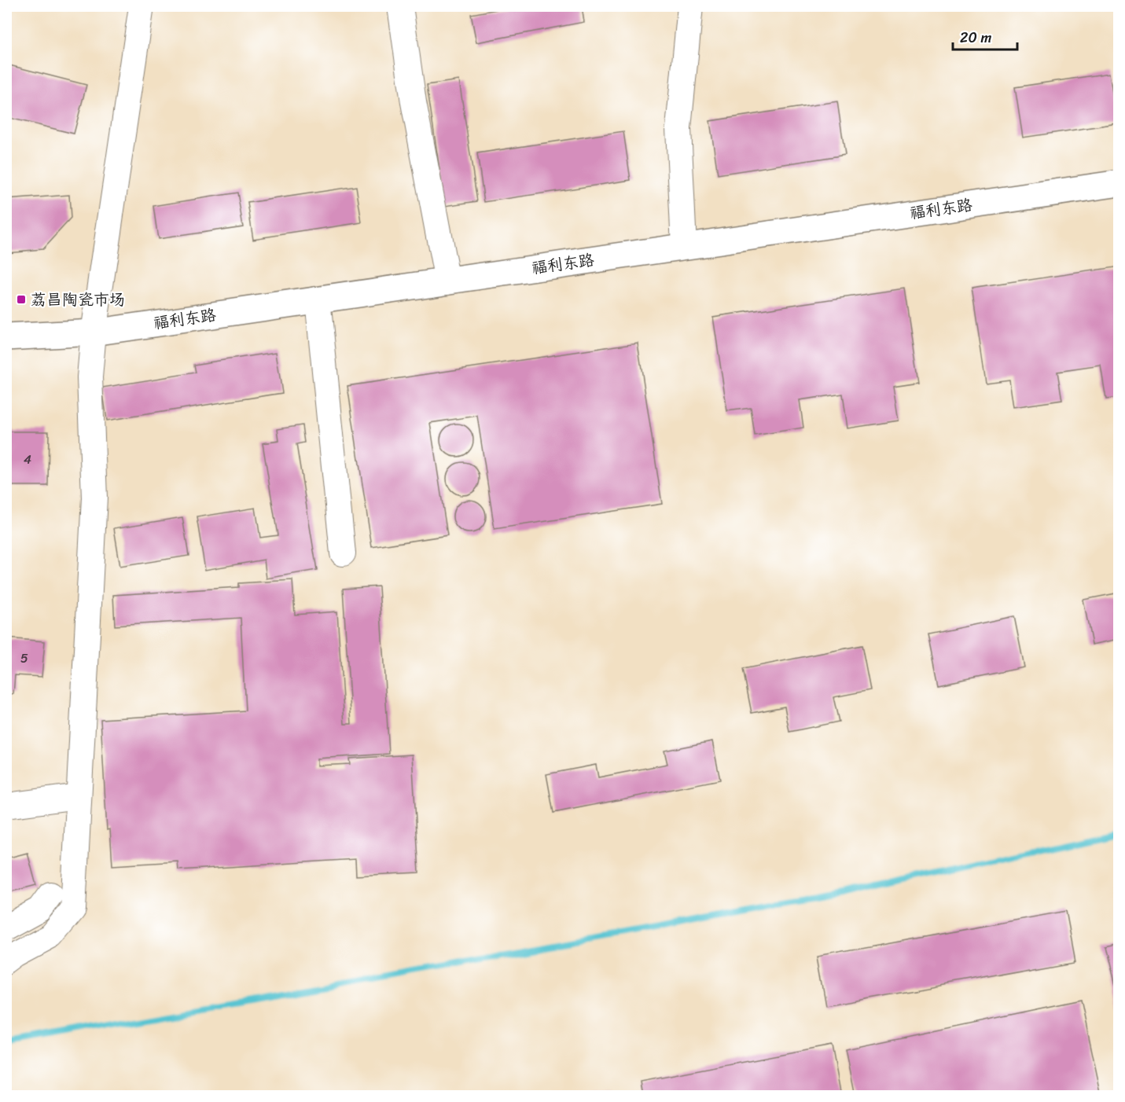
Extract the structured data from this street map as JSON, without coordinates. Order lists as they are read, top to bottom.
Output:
{
  "streets": {
    "main road": ["福利东路"]
  },
  "places": {
    "transit": ["荔昌陶瓷市场"]
  },
  "house_numbers": ["4", "5"],
  "scale_bar": "20 m"
}
